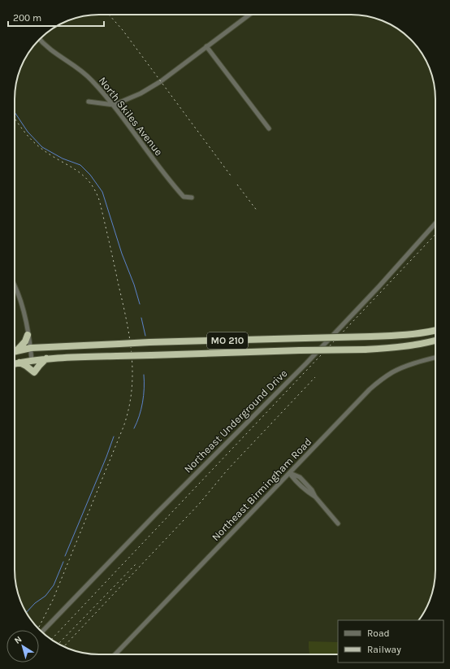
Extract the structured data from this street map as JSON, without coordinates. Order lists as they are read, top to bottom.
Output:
{
  "streets": {
    "highway": ["MO 210"],
    "street": ["North Skiles Avenue", "Northeast Underground Drive", "Northeast Birmingham Road"]
  },
  "legend": ["Road", "Railway"],
  "scale_bar": "200 m",
  "north": "top left"
}
